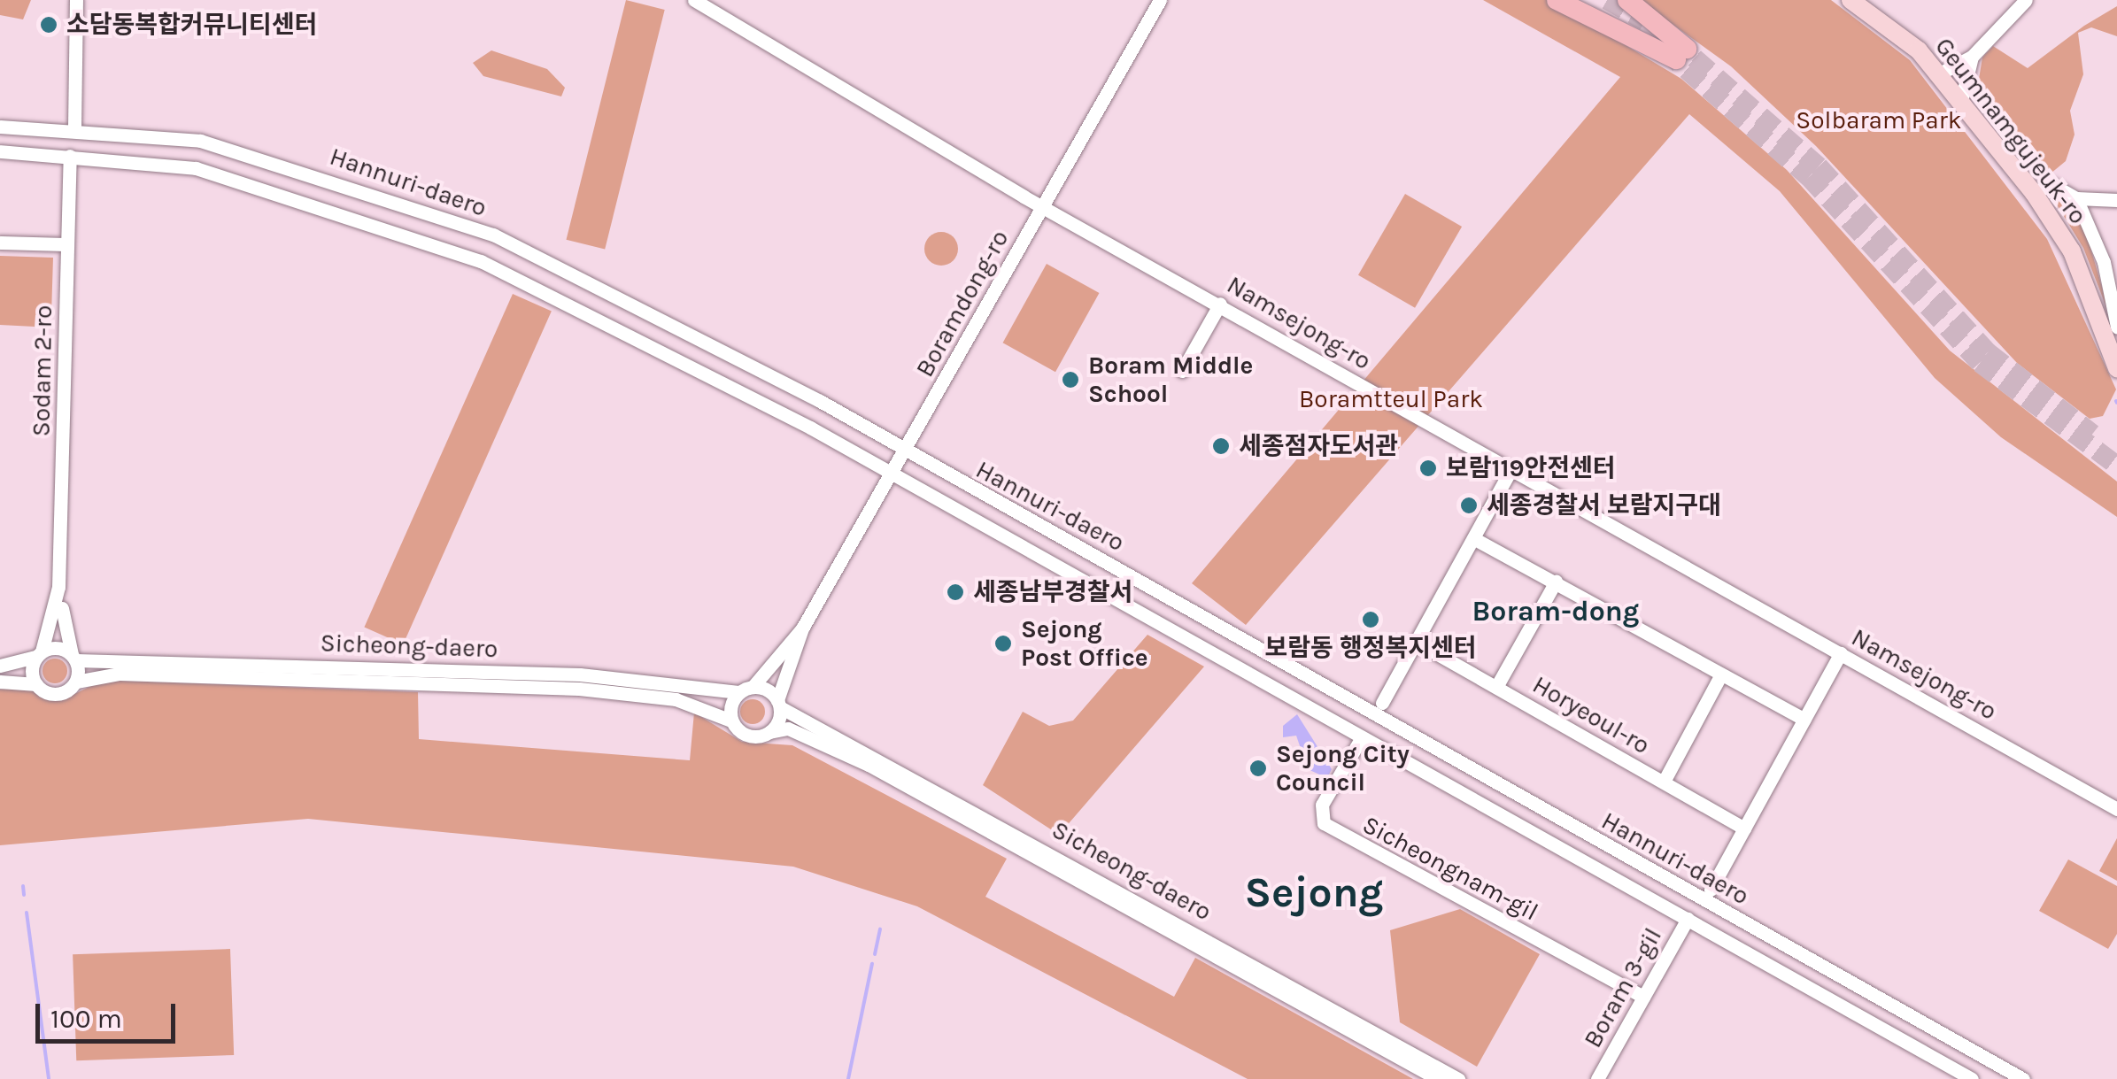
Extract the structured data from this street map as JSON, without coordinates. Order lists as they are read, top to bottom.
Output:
{
  "streets": {
    "main road": ["Geumnamgujeuk-ro"],
    "street": [
      "Hannuri-daero",
      "Boramdong-ro",
      "Namsejong-ro",
      "Sodam 2-ro",
      "Sicheong-daero",
      "Horyeoul-ro",
      "Sicheongnam-gil",
      "Boram 3-gil"
    ]
  },
  "crossings": [
    ["Hannuri-daero", "Boramdong-ro"],
    ["Hannuri-daero", "Sodam 2-ro"],
    ["Hannuri-daero", "Sicheongnam-gil"],
    ["Hannuri-daero", "Boram 3-gil"],
    ["Boramdong-ro", "Namsejong-ro"],
    ["Sicheongnam-gil", "Boram 3-gil"]
  ],
  "districts": ["Boram-dong", "Sejong"],
  "parks": ["Solbaram Park", "Boramtteul Park"],
  "places": [
    "소담동복합커뮤니티센터",
    "Boram Middle School",
    "세종점자도서관",
    "보람119안전센터",
    "세종경찰서 보람지구대",
    "세종남부경찰서",
    "보람동 행정복지센터",
    "Sejong Post Office",
    "Sejong City Council"
  ],
  "scale_bar": "100 m"
}
